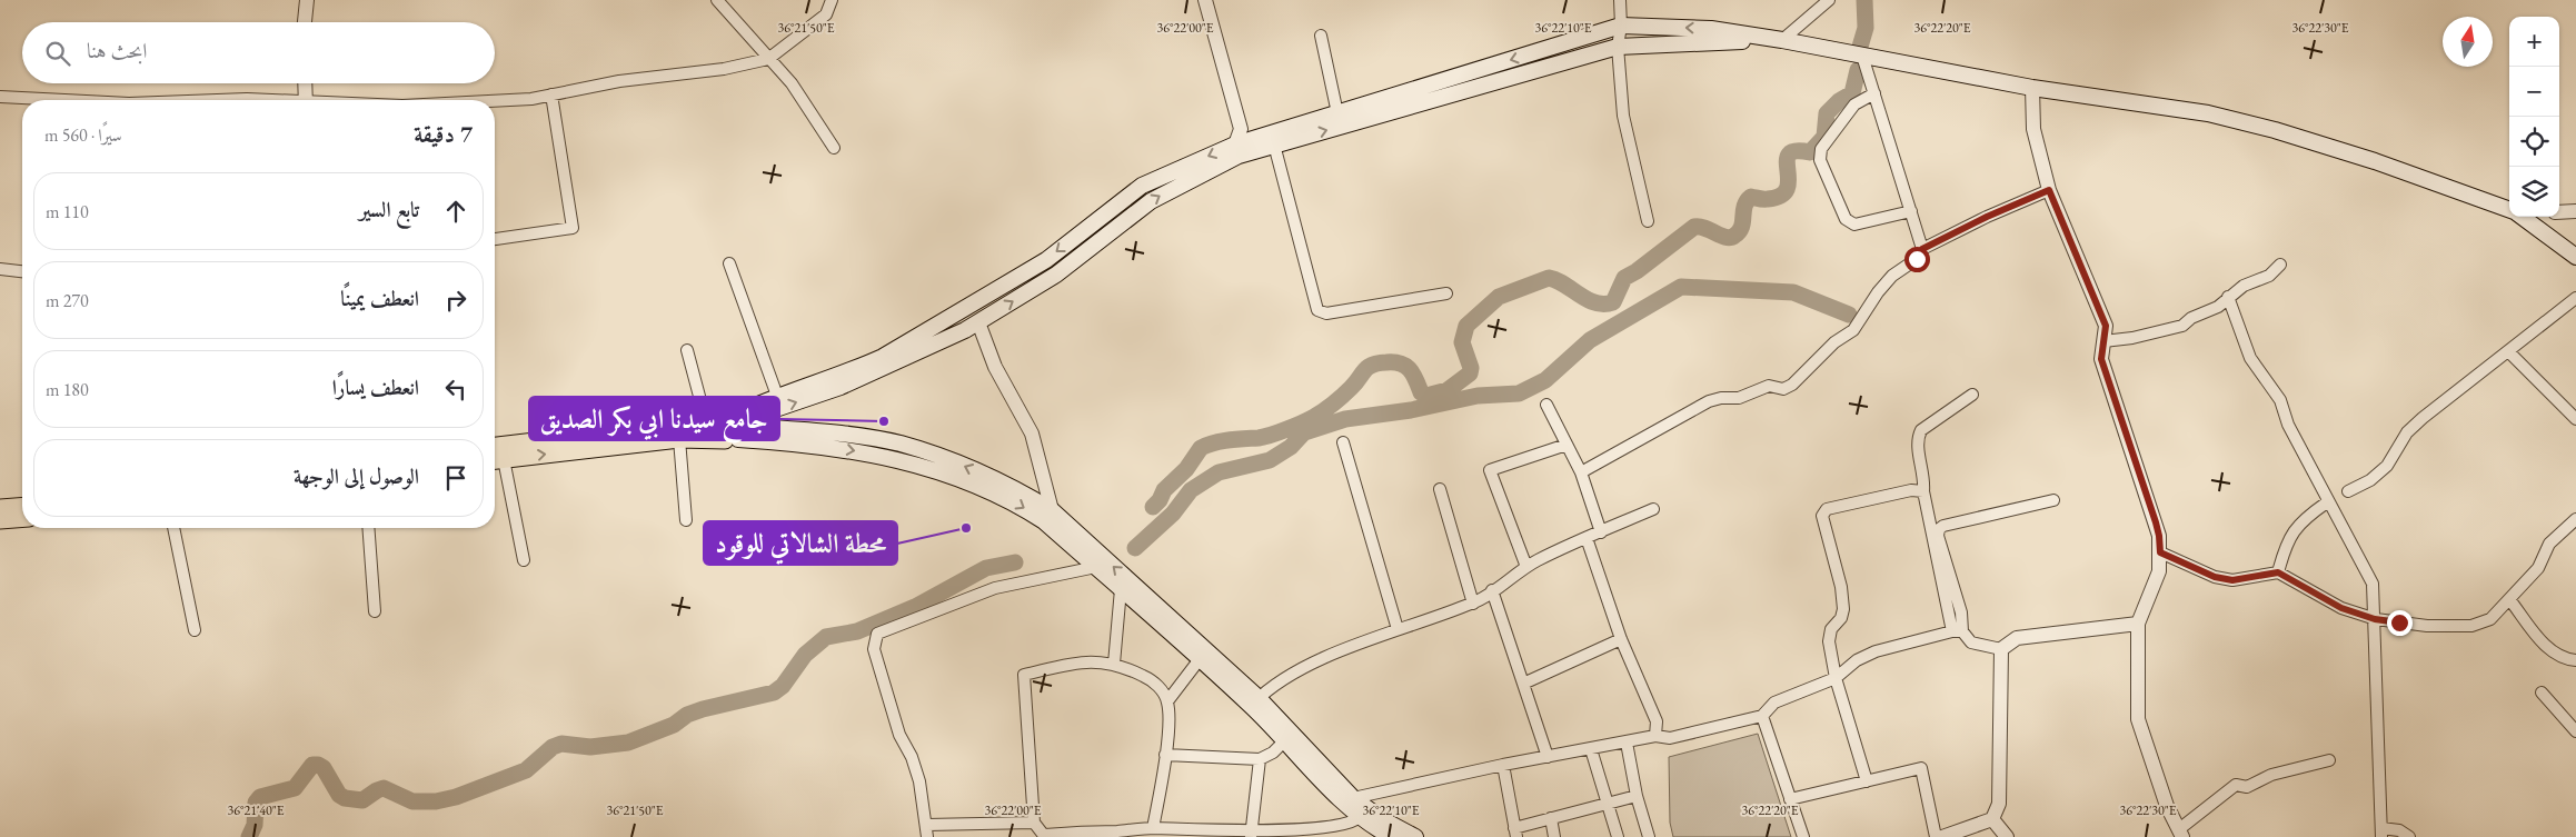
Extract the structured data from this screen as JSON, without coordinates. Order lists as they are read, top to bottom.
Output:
{
  "places": ["جامع سيدنا ابي بكر الصديق", "محطة الشالاتي للوقود"],
  "north": "top",
  "page": {
    "map_buttons": ["+", "−"],
    "search": "ابحث هنا",
    "heading": ["7 دقيقة", "سيرًا · 560 m"],
    "list": [
      ["تابع السير", "110 m"],
      ["انعطف يمينًا", "270 m"],
      ["انعطف يسارًا", "180 m"],
      "الوصول إلى الوجهة"
    ]
  },
  "coordinates": [
    "36°21'50\"E",
    "36°22'00\"E",
    "36°22'10\"E",
    "36°22'20\"E",
    "36°22'30\"E",
    "36°21'40\"E"
  ]
}
